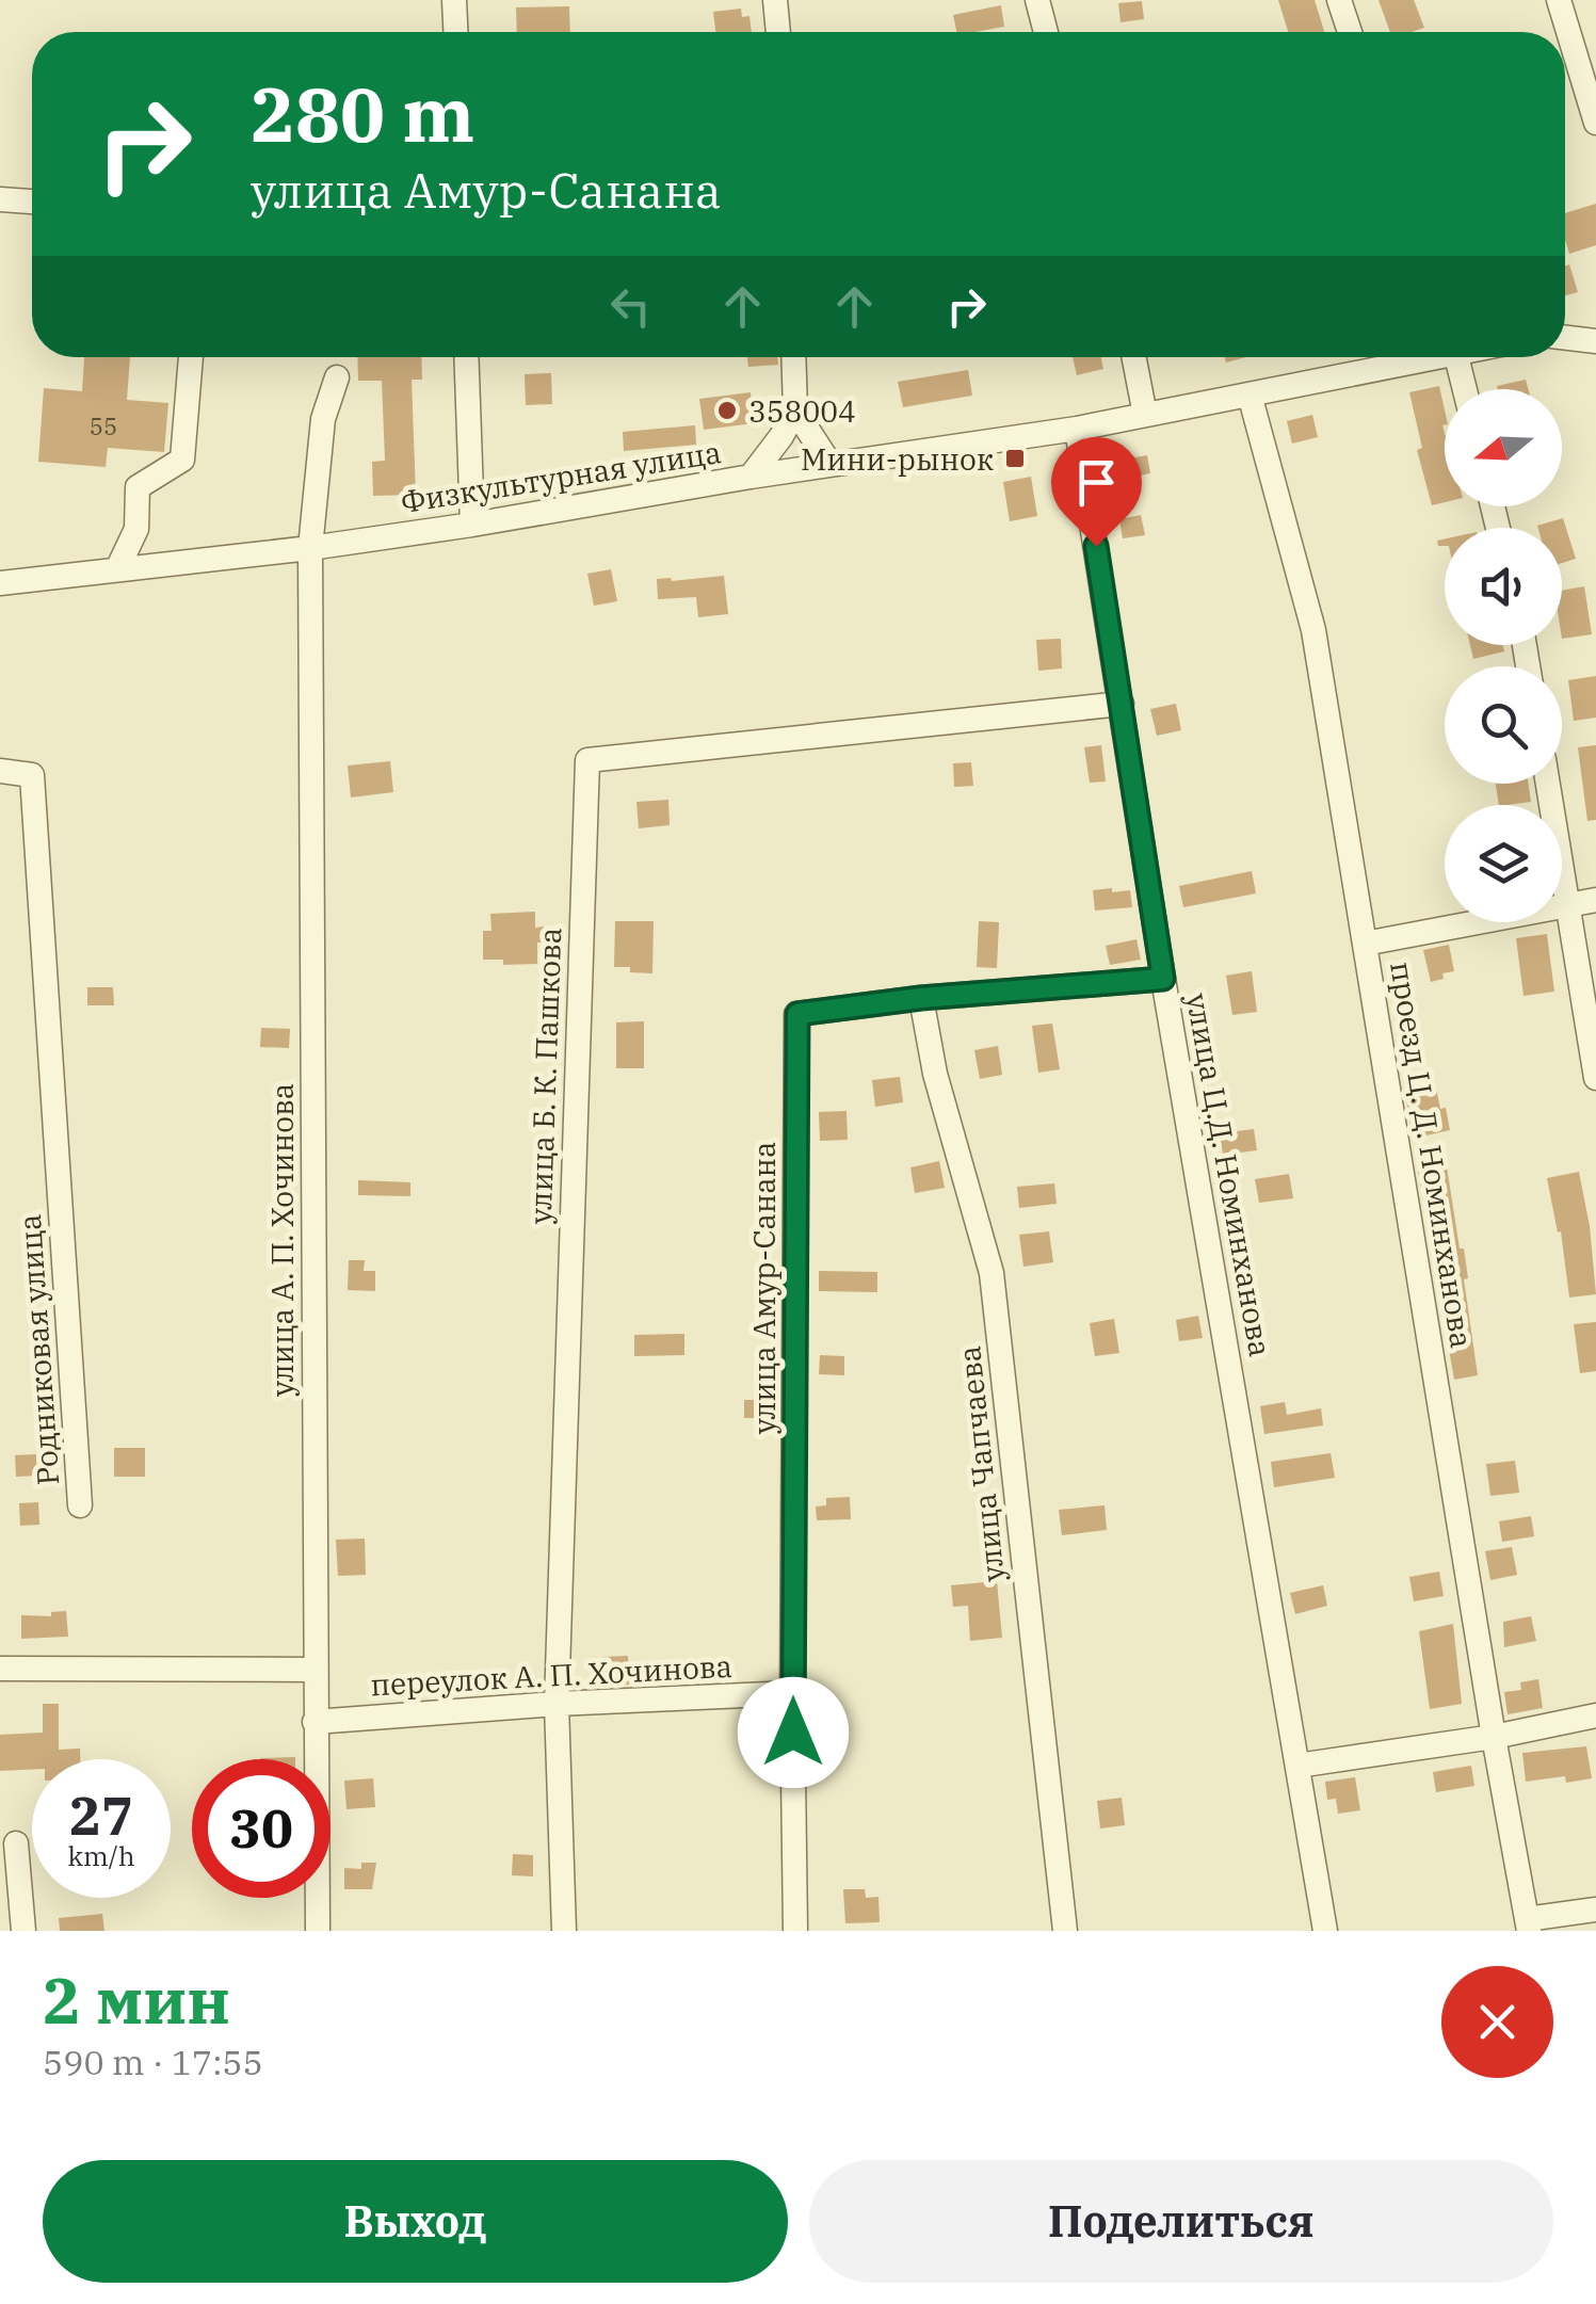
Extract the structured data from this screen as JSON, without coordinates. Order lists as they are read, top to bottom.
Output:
{
  "streets": {
    "street": [
      "Физкультурная улица",
      "улица Б. К. Пашкова",
      "проезд Ц. Д. Номинханова",
      "улица Ц.Д. Номинханова",
      "улица А. П. Хочинова",
      "улица Амур-Санана",
      "Родниковая улица",
      "улица Чапчаева",
      "переулок А. П. Хочинова"
    ]
  },
  "crossings": [
    ["Физкультурная улица", "проезд Ц. Д. Номинханова"],
    ["Физкультурная улица", "улица Ц.Д. Номинханова"],
    ["Физкультурная улица", "улица А. П. Хочинова"],
    ["улица Б. К. Пашкова", "улица Ц.Д. Номинханова"],
    ["улица Б. К. Пашкова", "переулок А. П. Хочинова"],
    ["улица Ц.Д. Номинханова", "улица Амур-Санана"],
    ["улица А. П. Хочинова", "переулок А. П. Хочинова"],
    ["улица Амур-Санана", "улица Чапчаева"],
    ["улица Амур-Санана", "переулок А. П. Хочинова"]
  ],
  "places": {
    "other": ["358004"],
    "transit": ["Мини-рынок"]
  },
  "house_numbers": ["55"],
  "north": "left",
  "page": {
    "turn": ["280 m", "улица Амур-Санана"],
    "speed": "27 km/h",
    "limit": "30",
    "heading": ["2 мин", "590 m · 17:55"],
    "buttons": ["Выход", "Поделиться"]
  }
}
